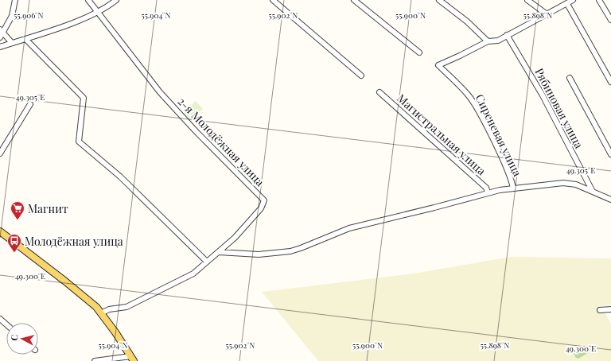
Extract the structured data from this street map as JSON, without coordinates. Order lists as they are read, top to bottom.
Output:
{
  "streets": {
    "street": [
      "Рябиновая улица",
      "Магистральная улица",
      "Сиреневая улица",
      "2-я Молодёжная улица"
    ]
  },
  "places": {
    "supermarket": ["Магнит"],
    "bus stop": ["Молодёжная улица"]
  },
  "north": "left",
  "coordinates": [
    "55.906°N",
    "55.904°N",
    "55.902°N",
    "55.900°N",
    "55.898°N",
    "49.305°E",
    "49.300°E"
  ]
}
